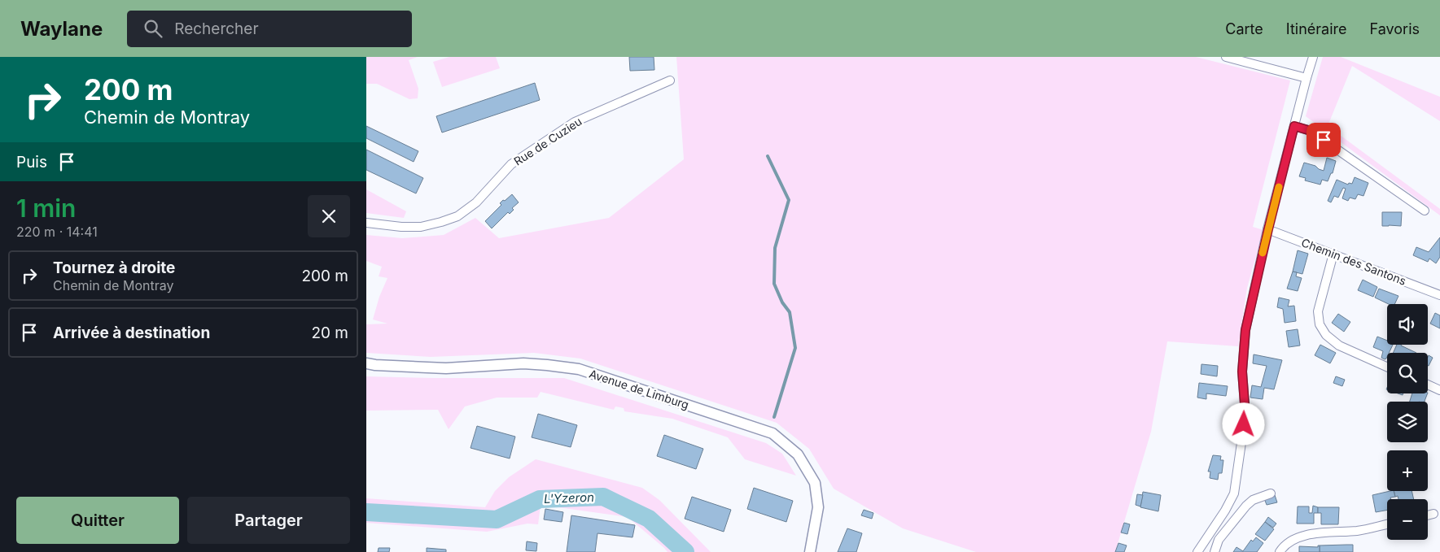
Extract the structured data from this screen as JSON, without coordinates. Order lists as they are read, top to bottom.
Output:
{
  "streets": {
    "street": ["Rue de Cuzieu", "Chemin des Santons", "Avenue de Limburg"]
  },
  "water": ["L'Yzeron"],
  "page": {
    "header": "Waylane",
    "search": "Rechercher",
    "nav": ["Carte", "Itinéraire", "Favoris"],
    "turn": ["200 m", "Chemin de Montray"],
    "then": "Puis",
    "heading": ["1 min", "220 m · 14:41"],
    "list": [
      {
        "name": "Tournez à droite",
        "note": "Chemin de Montray",
        "value": "200 m"
      },
      {
        "name": "Arrivée à destination",
        "value": "20 m"
      }
    ],
    "map_buttons": ["+", "−"],
    "buttons": ["Quitter", "Partager"]
  }
}
